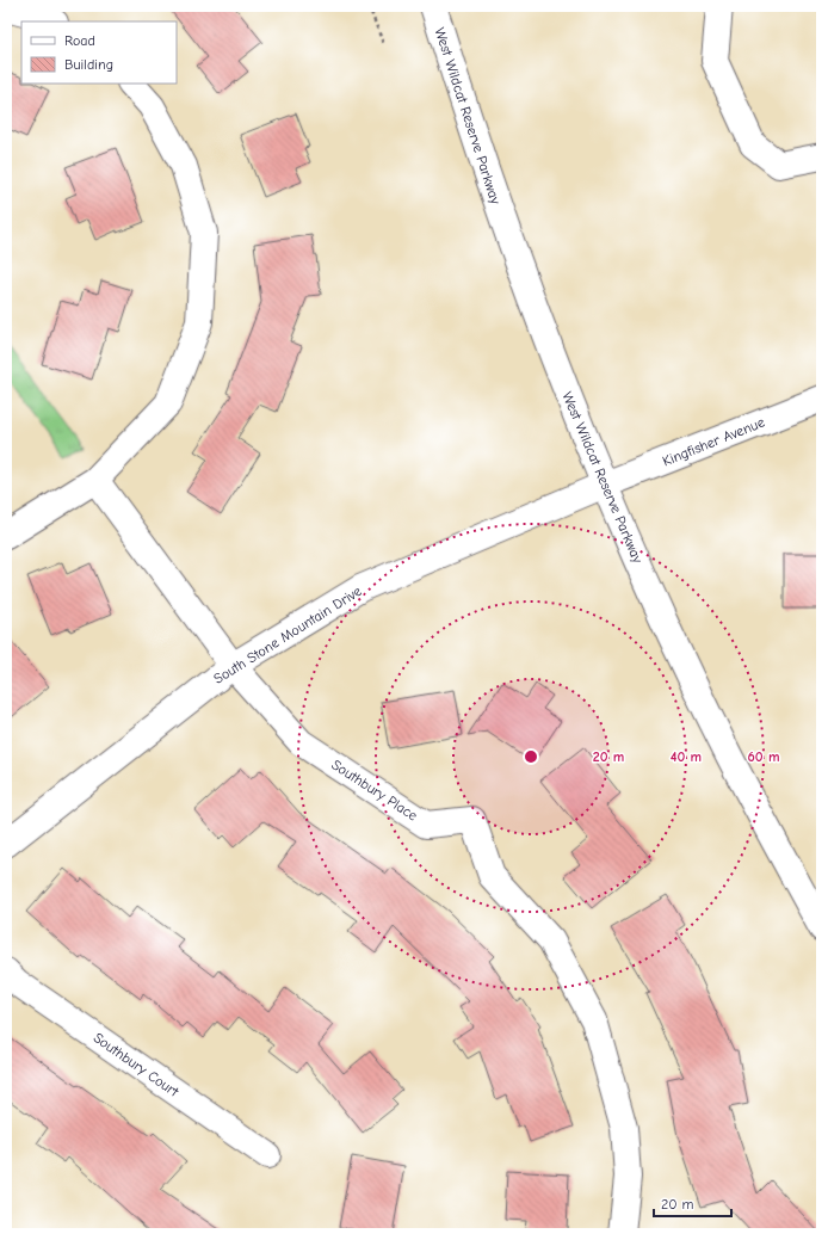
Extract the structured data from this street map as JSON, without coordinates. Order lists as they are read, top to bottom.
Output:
{
  "streets": {
    "street": [
      "West Wildcat Reserve Parkway",
      "Kingfisher Avenue",
      "South Stone Mountain Drive",
      "Southbury Place",
      "Southbury Court"
    ]
  },
  "crossings": [
    ["West Wildcat Reserve Parkway", "Kingfisher Avenue"],
    ["West Wildcat Reserve Parkway", "South Stone Mountain Drive"],
    ["Kingfisher Avenue", "South Stone Mountain Drive"],
    ["South Stone Mountain Drive", "Southbury Place"]
  ],
  "legend": ["Road", "Building"],
  "scale_bar": "20 m",
  "rings": ["20 m", "40 m", "60 m"]
}
